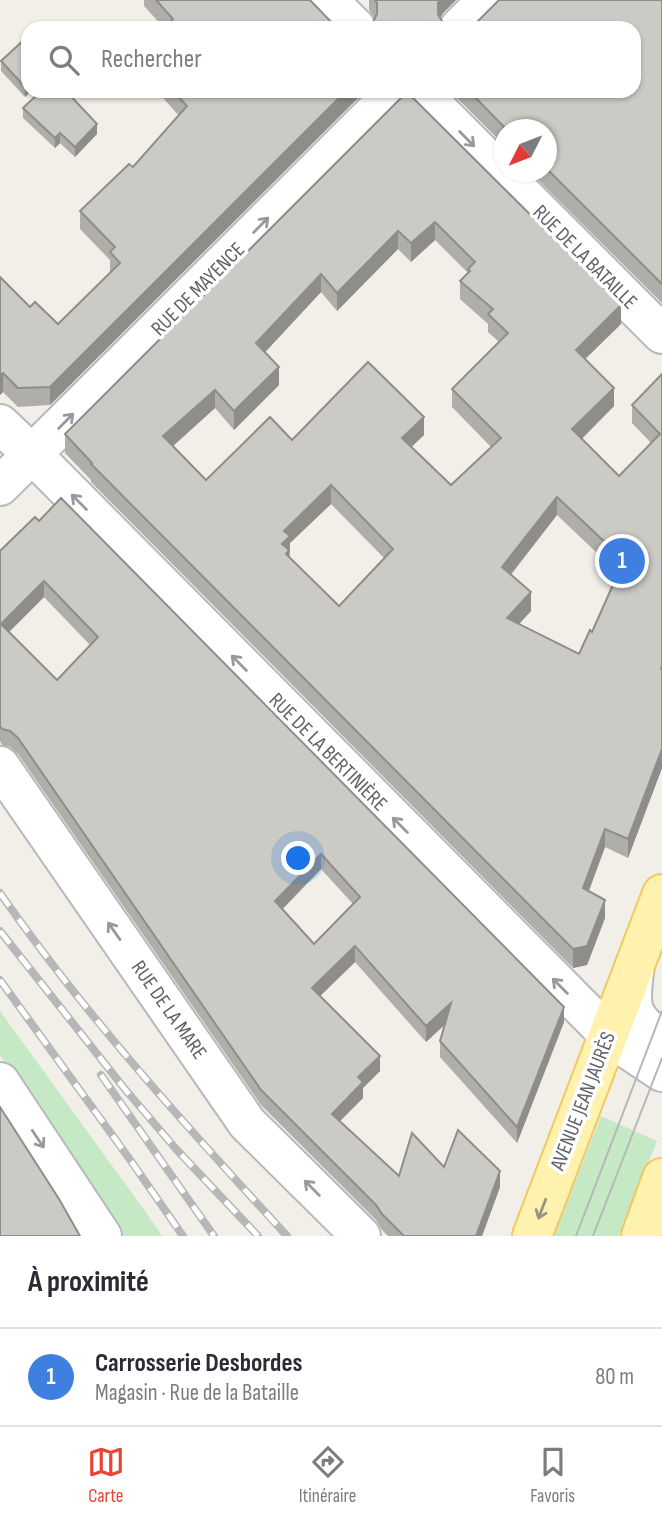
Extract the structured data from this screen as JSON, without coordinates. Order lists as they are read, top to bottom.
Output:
{
  "streets": {
    "main road": ["AVENUE JEAN JAURÈS"],
    "street": [
      "RUE DE LA BATAILLE",
      "RUE DE MAYENCE",
      "RUE DE LA BERTINIÈRE",
      "RUE DE LA MARE"
    ]
  },
  "crossings": [
    ["RUE DE MAYENCE", "RUE DE LA BERTINIÈRE"],
    ["RUE DE LA BERTINIÈRE", "AVENUE JEAN JAURÈS"]
  ],
  "one_way": [
    "RUE DE LA BATAILLE",
    "RUE DE MAYENCE",
    "RUE DE LA BERTINIÈRE",
    "AVENUE JEAN JAURÈS"
  ],
  "north": "bottom left",
  "page": {
    "search": "Rechercher",
    "pins": "1",
    "heading": "À proximité",
    "list": [
      {
        "mark": "1",
        "name": "Carrosserie Desbordes",
        "note": "Magasin · Rue de la Bataille",
        "value": "80 m"
      }
    ],
    "nav": ["Carte", "Itinéraire", "Favoris"]
  }
}
